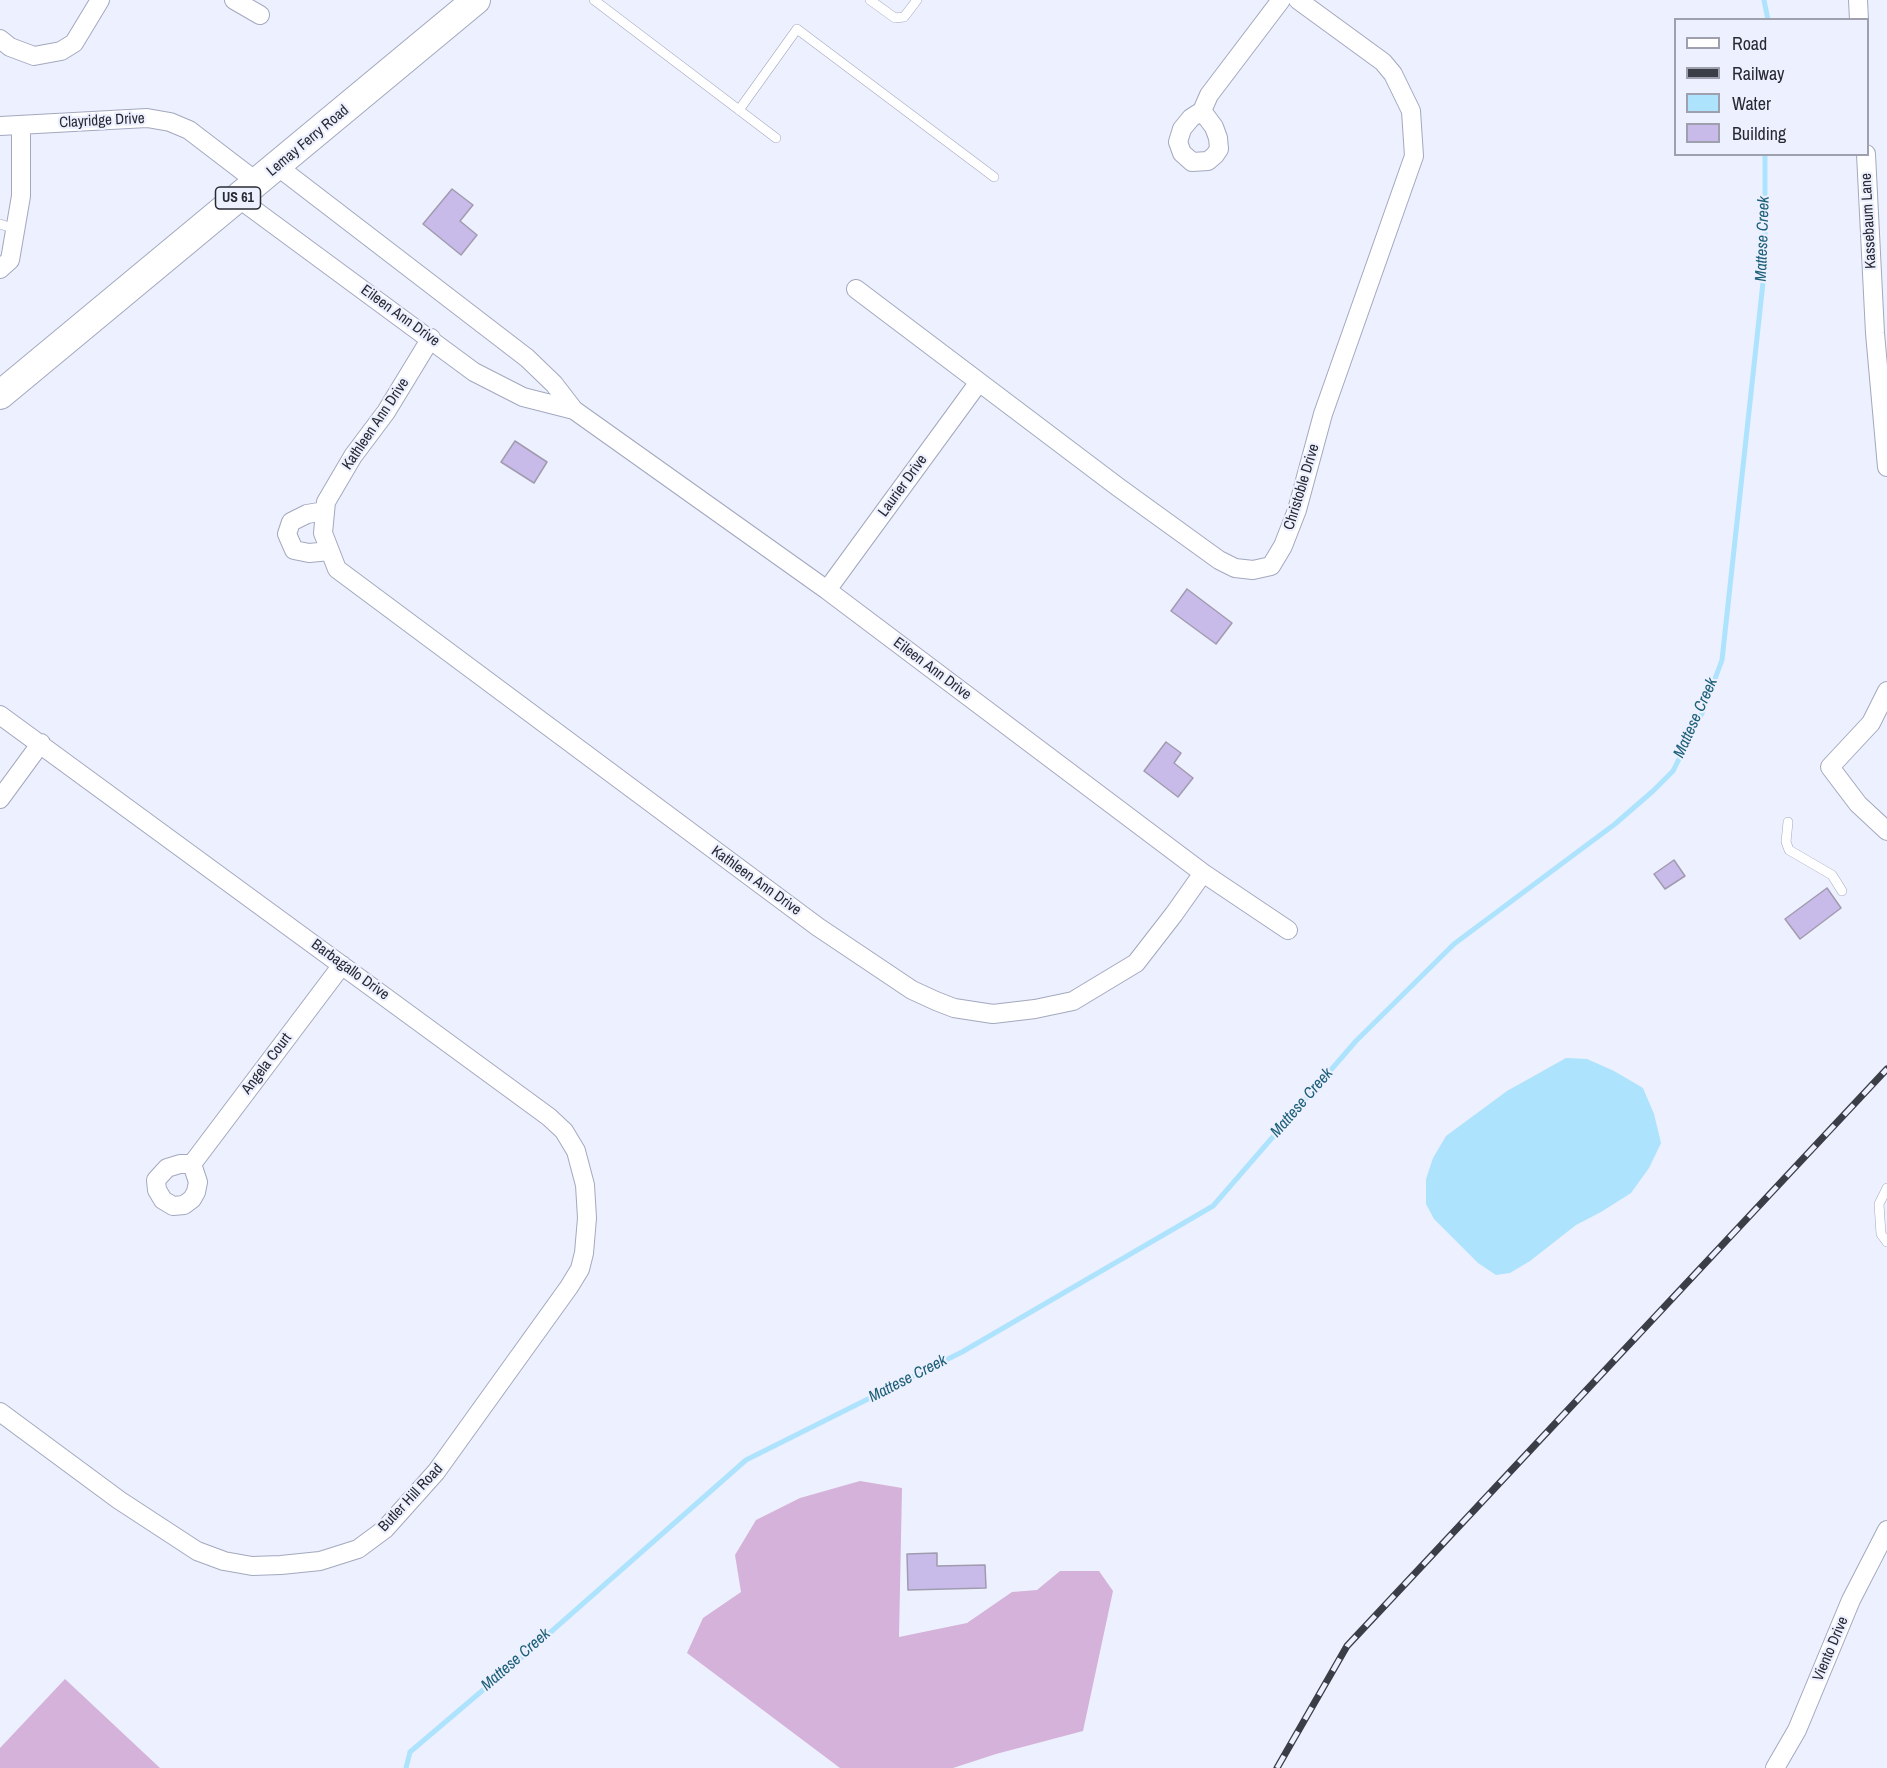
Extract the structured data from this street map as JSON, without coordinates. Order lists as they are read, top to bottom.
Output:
{
  "streets": {
    "main road": ["Lemay Ferry Road", "US 61"],
    "street": [
      "Clayridge Drive",
      "Kassebaum Lane",
      "Eileen Ann Drive",
      "Kathleen Ann Drive",
      "Laurier Drive",
      "Christoble Drive",
      "Barbagallo Drive",
      "Angela Court",
      "Butler Hill Road",
      "Viento Drive"
    ]
  },
  "crossings": [
    ["Clayridge Drive", "Lemay Ferry Road"],
    ["Clayridge Drive", "Eileen Ann Drive"],
    ["Lemay Ferry Road", "Eileen Ann Drive"],
    ["Eileen Ann Drive", "Kathleen Ann Drive"],
    ["Eileen Ann Drive", "Laurier Drive"],
    ["Laurier Drive", "Christoble Drive"],
    ["Barbagallo Drive", "Angela Court"],
    ["Barbagallo Drive", "Butler Hill Road"]
  ],
  "water": ["Mattese Creek"],
  "legend": [
    "Road",
    "Railway",
    "Water",
    "Building"
  ]
}
